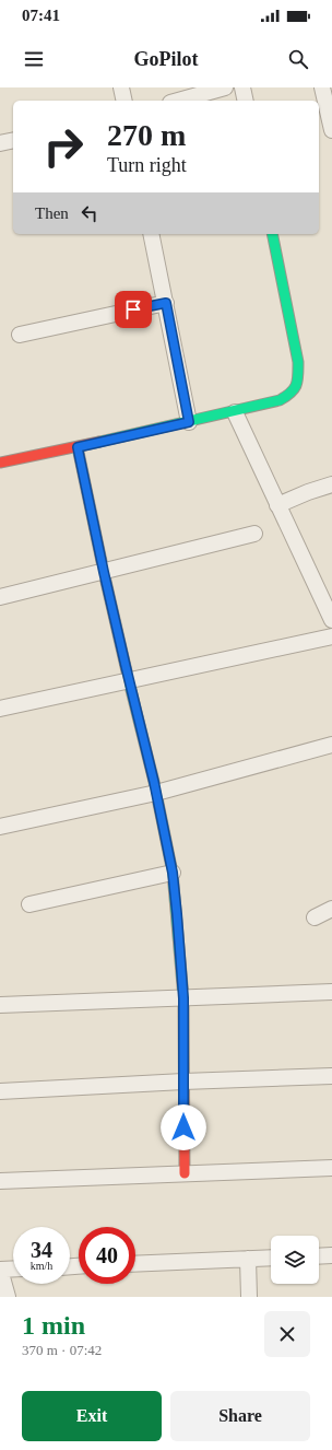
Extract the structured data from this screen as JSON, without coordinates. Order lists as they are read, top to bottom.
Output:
{
  "page": {
    "status": "07:41",
    "header": "GoPilot",
    "turn": ["270 m", "Turn right"],
    "then": "Then",
    "speed": "34 km/h",
    "limit": "40",
    "heading": ["1 min", "370 m · 07:42"],
    "buttons": ["Exit", "Share"]
  }
}
